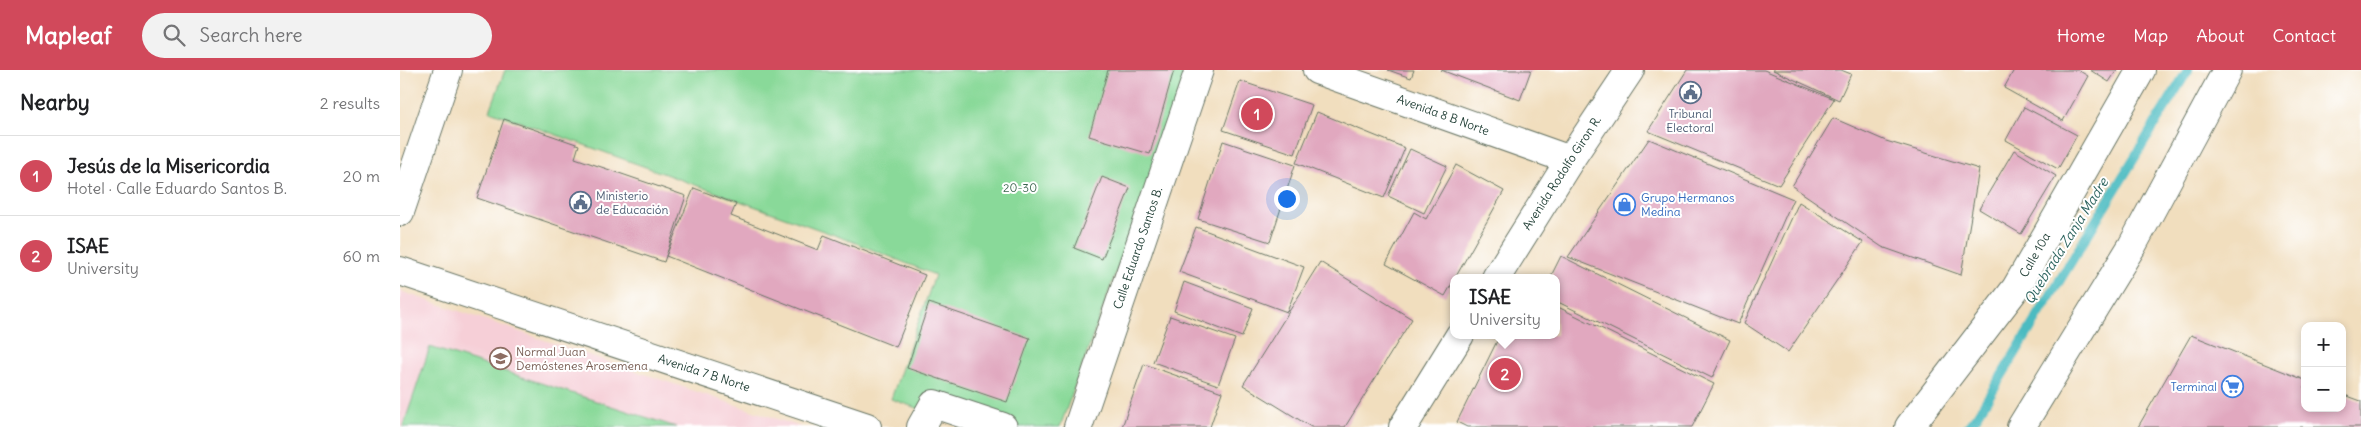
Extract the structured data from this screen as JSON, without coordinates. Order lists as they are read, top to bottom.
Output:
{
  "streets": {
    "street": [
      "Avenida 8 B Norte",
      "Avenida Rodolfo Giron R.",
      "Calle Eduardo Santos B.",
      "Calle 10a",
      "Avenida 7 B Norte"
    ]
  },
  "crossings": [
    ["Avenida 8 B Norte", "Avenida Rodolfo Giron R."]
  ],
  "water": ["Quebrada Zanja Madre"],
  "parks": ["20-30"],
  "places": {
    "public building": ["Tribunal Electoral", "Ministerio de Educación"],
    "shop": ["Grupo Hermanos Medina"],
    "school or university": ["Normal Juan Demóstenes Arosemena"],
    "supermarket": ["Terminal"]
  },
  "page": {
    "header": "Mapleaf",
    "search": "Search here",
    "nav": [
      "Home",
      "Map",
      "About",
      "Contact"
    ],
    "heading": ["Nearby", "2 results"],
    "pins": ["1", "2"],
    "list": [
      {
        "mark": "1",
        "name": "Jesús de la Misericordia",
        "note": "Hotel · Calle Eduardo Santos B.",
        "value": "20 m"
      },
      {
        "mark": "2",
        "name": "ISAE",
        "note": "University",
        "value": "60 m"
      }
    ],
    "popup": ["ISAE", "University"],
    "map_buttons": ["+", "−"]
  }
}
